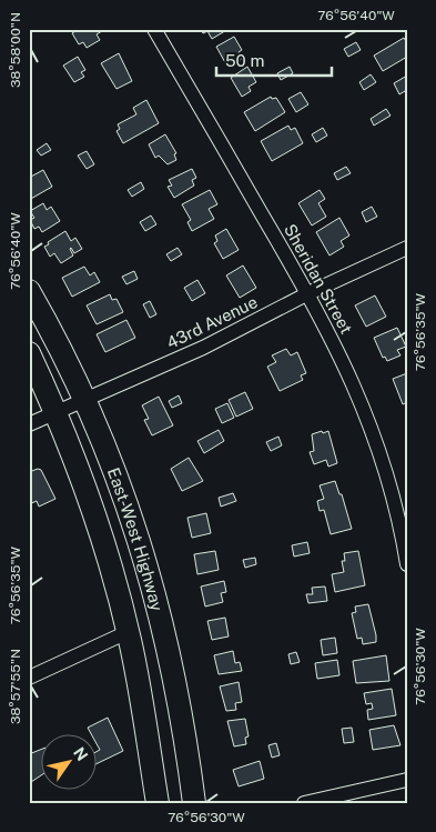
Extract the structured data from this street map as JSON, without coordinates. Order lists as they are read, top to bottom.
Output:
{
  "streets": {
    "main road": ["East-West Highway"],
    "street": ["Sheridan Street", "43rd Avenue"]
  },
  "crossings": [
    ["Sheridan Street", "43rd Avenue"],
    ["43rd Avenue", "East-West Highway"]
  ],
  "scale_bar": "50 m",
  "north": "top right",
  "coordinates": [
    "76°56'40\"W",
    "38°58'00\"N",
    "76°56'35\"W",
    "76°56'30\"W",
    "38°57'55\"N"
  ]
}
